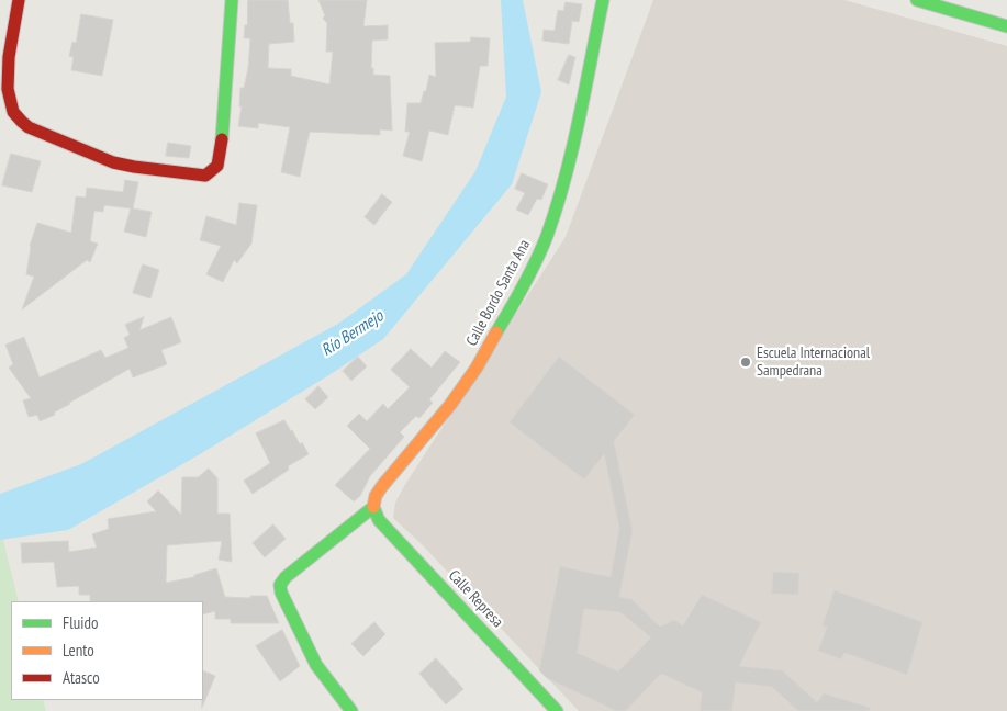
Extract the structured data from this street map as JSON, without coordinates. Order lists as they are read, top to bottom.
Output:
{
  "streets": {
    "street": ["Calle Bordo Santa Ana", "Calle Represa"]
  },
  "crossings": [
    ["Calle Bordo Santa Ana", "Calle Represa"]
  ],
  "water": ["Río Bermejo"],
  "places": ["Escuela Internacional Sampedrana"],
  "legend": ["Fluido", "Lento", "Atasco"]
}
